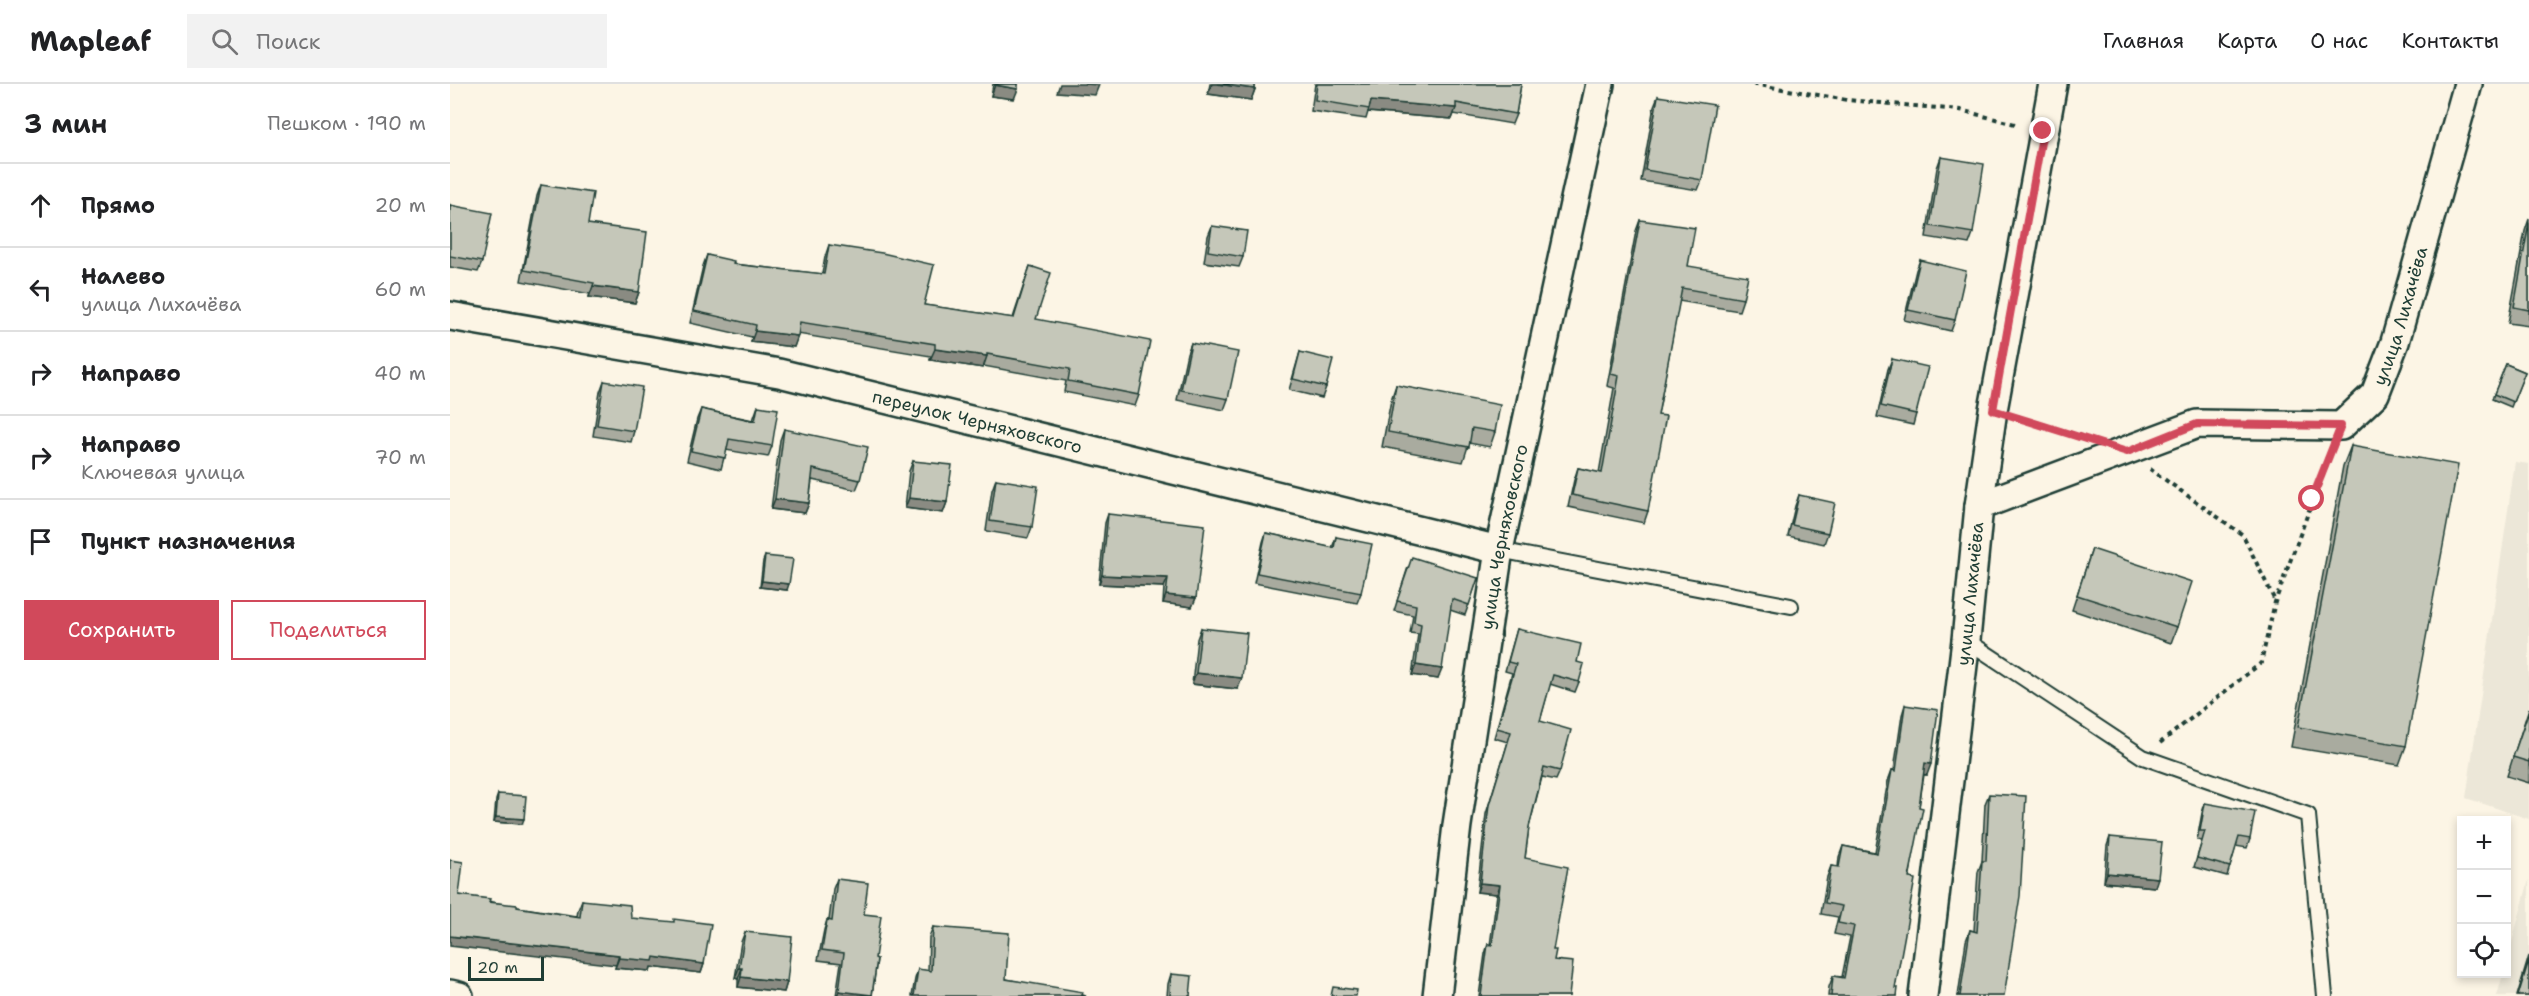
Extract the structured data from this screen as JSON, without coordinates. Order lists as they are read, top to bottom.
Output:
{
  "streets": {
    "street": ["улица Лихачёва", "переулок Черняховского", "улица Черняховского"]
  },
  "crossings": [
    ["переулок Черняховского", "улица Черняховского"]
  ],
  "scale_bar": "20 m",
  "page": {
    "header": "Mapleaf",
    "search": "Поиск",
    "nav": [
      "Главная",
      "Карта",
      "О нас",
      "Контакты"
    ],
    "heading": ["3 мин", "Пешком · 190 m"],
    "list": [
      ["Прямо", "20 m"],
      ["Налево", "улица Лихачёва", "60 m"],
      ["Направо", "40 m"],
      ["Направо", "Ключевая улица", "70 m"],
      "Пункт назначения"
    ],
    "buttons": ["Сохранить", "Поделиться"],
    "map_buttons": ["+", "−"],
    "scale": "20 m"
  }
}
